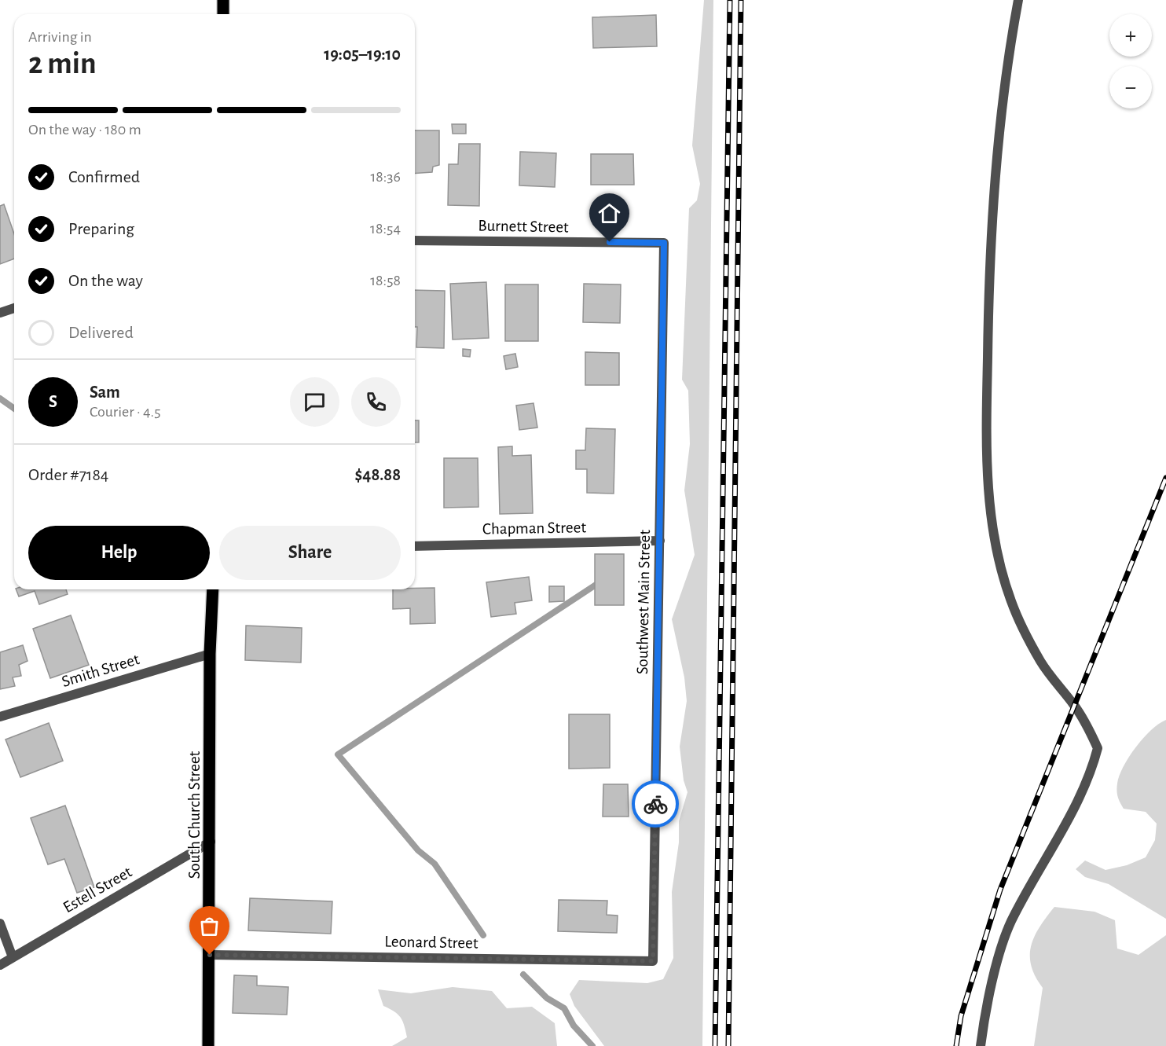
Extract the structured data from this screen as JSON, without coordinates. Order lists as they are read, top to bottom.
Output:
{
  "streets": {
    "main road": ["South Church Street"],
    "street": [
      "Burnett Street",
      "Chapman Street",
      "Southwest Main Street",
      "Smith Street",
      "Estell Street",
      "Leonard Street"
    ]
  },
  "crossings": [
    ["Burnett Street", "Southwest Main Street"],
    ["Chapman Street", "Southwest Main Street"],
    ["Southwest Main Street", "Leonard Street"],
    ["Smith Street", "South Church Street"],
    ["South Church Street", "Estell Street"],
    ["South Church Street", "Leonard Street"]
  ],
  "page": {
    "map_buttons": ["+", "−"],
    "heading": ["2 min", "Arriving in", "19:05–19:10"],
    "panel": [
      "Sam",
      "Courier · 4.5",
      "Order #7184",
      "$48.88"
    ],
    "bar": "On the way · 180 m",
    "list": [
      ["Confirmed", "18:36"],
      ["Preparing", "18:54"],
      ["On the way", "18:58"],
      "Delivered"
    ],
    "round": "S",
    "buttons": ["Help", "Share"]
  }
}
